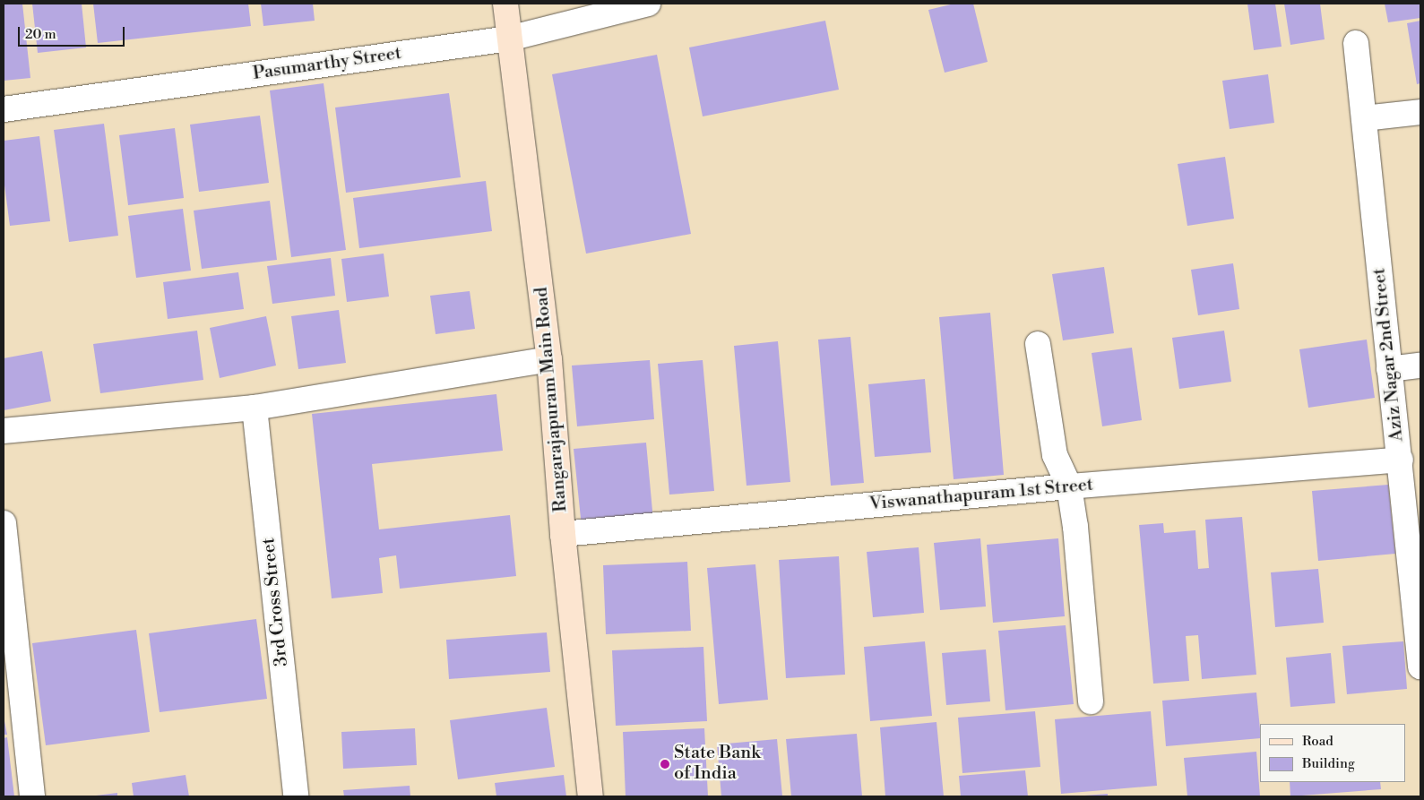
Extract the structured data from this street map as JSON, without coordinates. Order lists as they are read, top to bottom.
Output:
{
  "streets": {
    "main road": ["Rangarajapuram Main Road"],
    "street": [
      "Pasumarthy Street",
      "Aziz Nagar 2nd Street",
      "Viswanathapuram 1st Street",
      "3rd Cross Street"
    ]
  },
  "crossings": [
    ["Pasumarthy Street", "Rangarajapuram Main Road"],
    ["Aziz Nagar 2nd Street", "Viswanathapuram 1st Street"],
    ["Rangarajapuram Main Road", "Viswanathapuram 1st Street"]
  ],
  "places": ["State Bank of India"],
  "legend": ["Road", "Building"],
  "scale_bar": "20 m"
}
